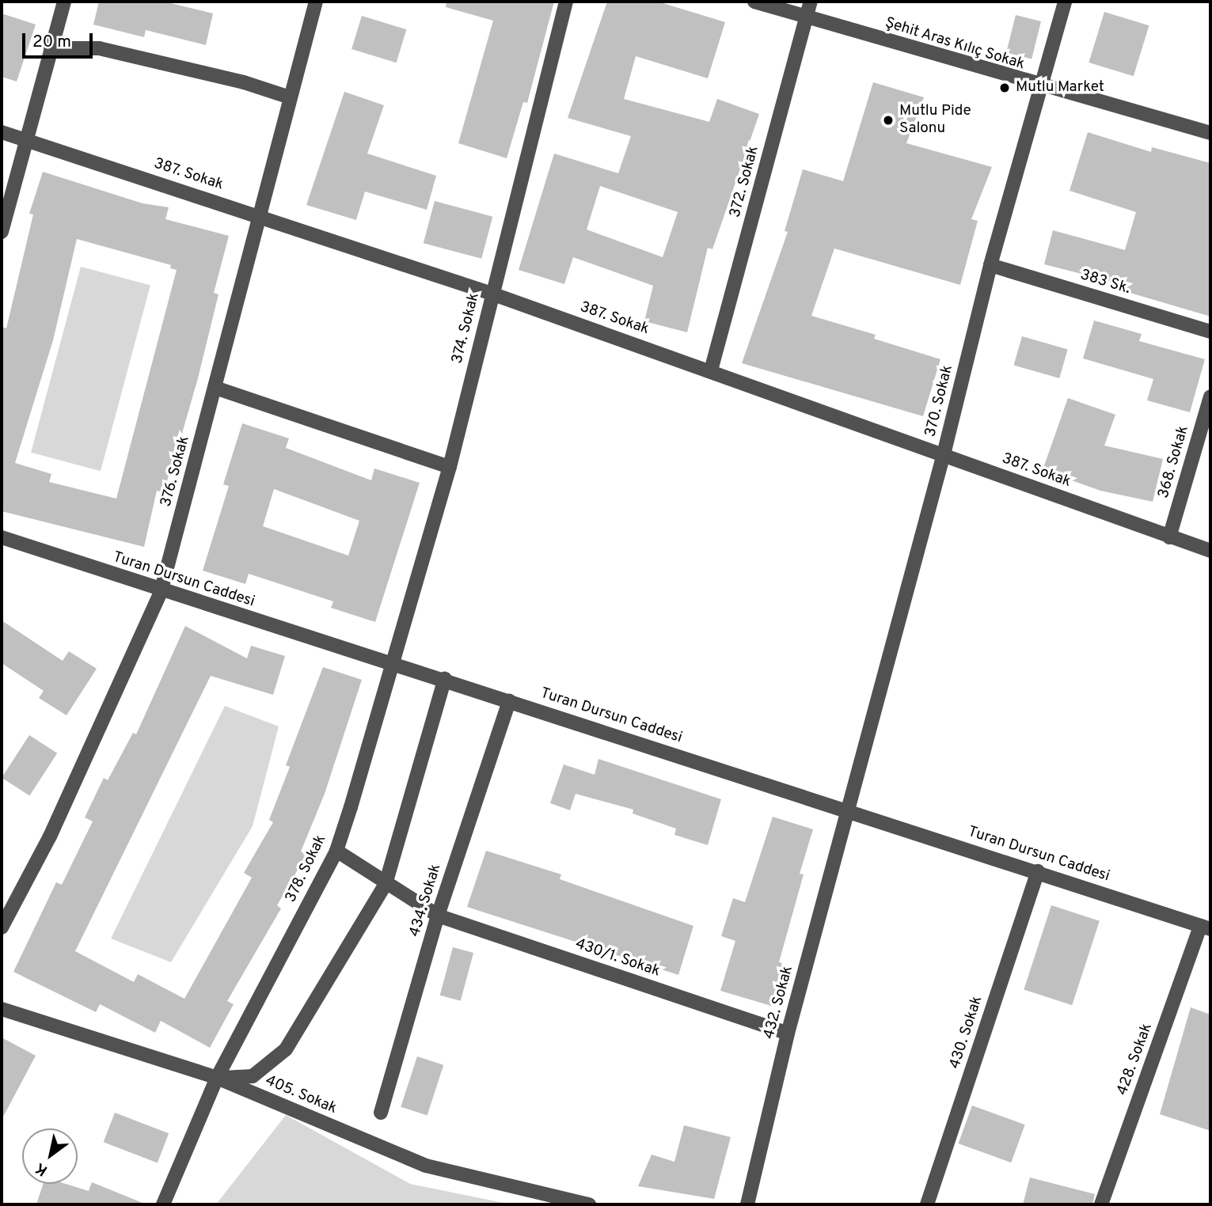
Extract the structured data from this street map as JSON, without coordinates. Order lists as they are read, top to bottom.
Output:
{
  "streets": {
    "street": [
      "Şehit Aras Kılıç Sokak",
      "387. Sokak",
      "372. Sokak",
      "383 Sk.",
      "374. Sokak",
      "370. Sokak",
      "368. Sokak",
      "376. Sokak",
      "Turan Dursun Caddesi",
      "378. Sokak",
      "434. Sokak",
      "430/1. Sokak",
      "432. Sokak",
      "430. Sokak",
      "428. Sokak",
      "405. Sokak"
    ]
  },
  "crossings": [
    ["Şehit Aras Kılıç Sokak", "372. Sokak"],
    ["Şehit Aras Kılıç Sokak", "370. Sokak"],
    ["387. Sokak", "372. Sokak"],
    ["387. Sokak", "374. Sokak"],
    ["387. Sokak", "370. Sokak"],
    ["387. Sokak", "368. Sokak"],
    ["387. Sokak", "376. Sokak"],
    ["383 Sk.", "370. Sokak"],
    ["374. Sokak", "Turan Dursun Caddesi"],
    ["374. Sokak", "378. Sokak"],
    ["370. Sokak", "Turan Dursun Caddesi"],
    ["370. Sokak", "432. Sokak"],
    ["376. Sokak", "Turan Dursun Caddesi"],
    ["Turan Dursun Caddesi", "378. Sokak"],
    ["Turan Dursun Caddesi", "434. Sokak"],
    ["Turan Dursun Caddesi", "432. Sokak"],
    ["Turan Dursun Caddesi", "430. Sokak"],
    ["Turan Dursun Caddesi", "428. Sokak"],
    ["378. Sokak", "430/1. Sokak"],
    ["378. Sokak", "405. Sokak"],
    ["434. Sokak", "430/1. Sokak"],
    ["430/1. Sokak", "432. Sokak"]
  ],
  "places": ["Mutlu Market", "Mutlu Pide Salonu"],
  "scale_bar": "20 m",
  "north": "bottom left"
}
